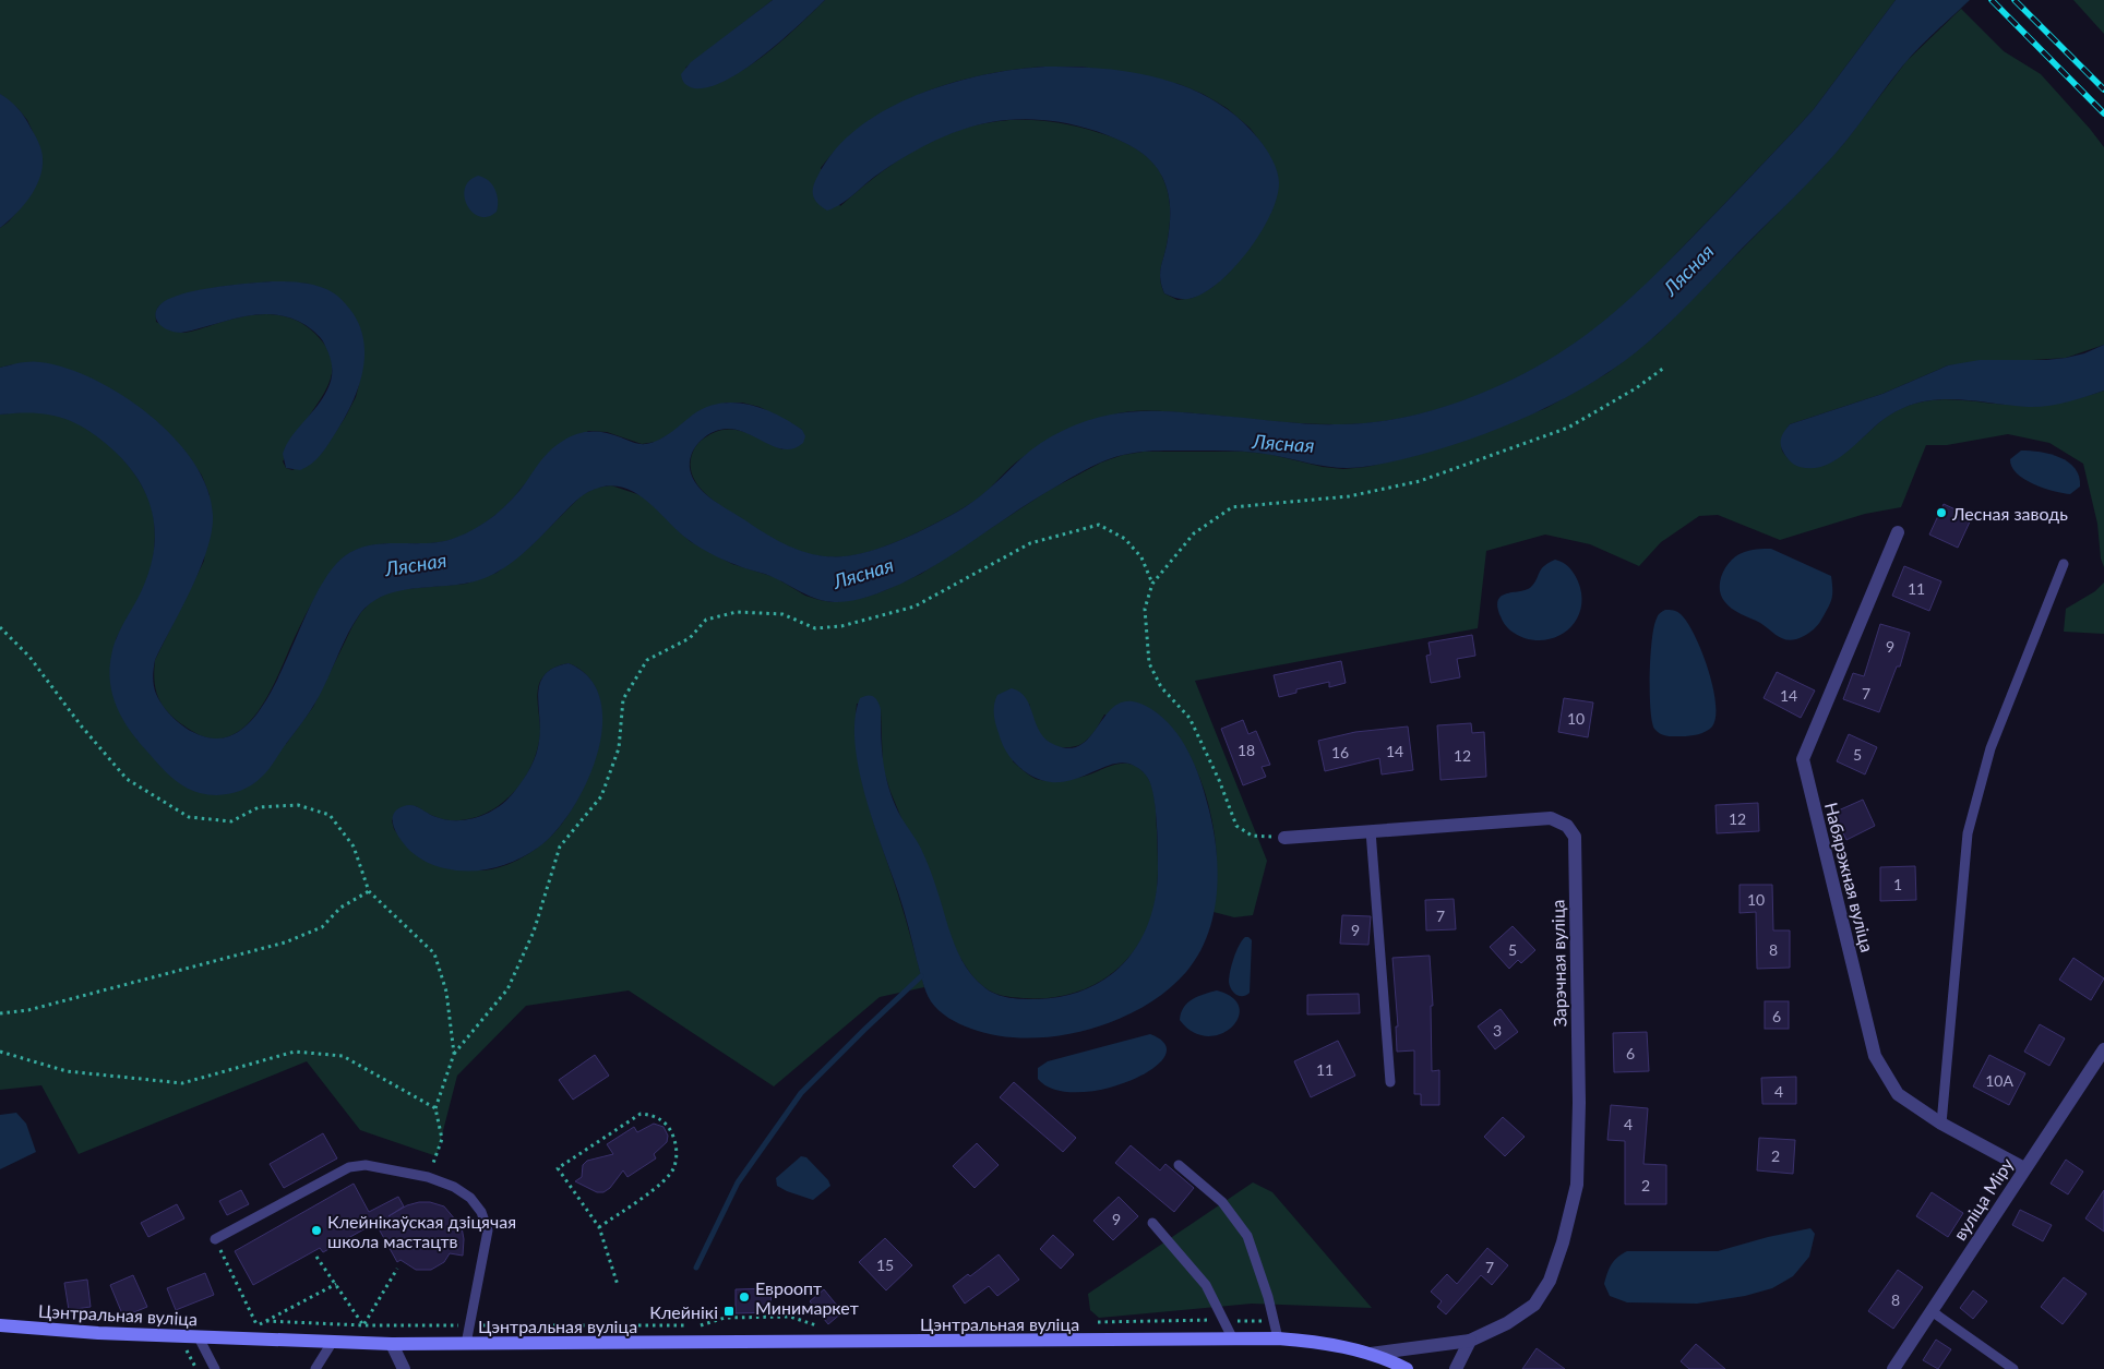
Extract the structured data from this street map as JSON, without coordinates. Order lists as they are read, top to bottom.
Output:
{
  "streets": {
    "street": [
      "Набярэжная вуліца",
      "Зарэчная вуліца",
      "вуліца Міру",
      "Цэнтральная вуліца"
    ]
  },
  "crossings": [
    ["Набярэжная вуліца", "вуліца Міру"],
    ["Зарэчная вуліца", "Цэнтральная вуліца"]
  ],
  "water": ["Лясная"],
  "places": {
    "other": ["Лесная заводь", "Клейнікаўская дзіцячая школа мастацтв", "Евроопт Минимаркет"],
    "transit": ["Клейнікі"]
  },
  "house_numbers": [
    "11",
    "9",
    "7",
    "14",
    "10",
    "18",
    "14",
    "16",
    "5",
    "12",
    "12",
    "1",
    "10",
    "7",
    "9",
    "5",
    "8",
    "6",
    "3",
    "6",
    "11",
    "10А",
    "4",
    "4",
    "2",
    "2",
    "9",
    "15",
    "7",
    "8"
  ]
}
